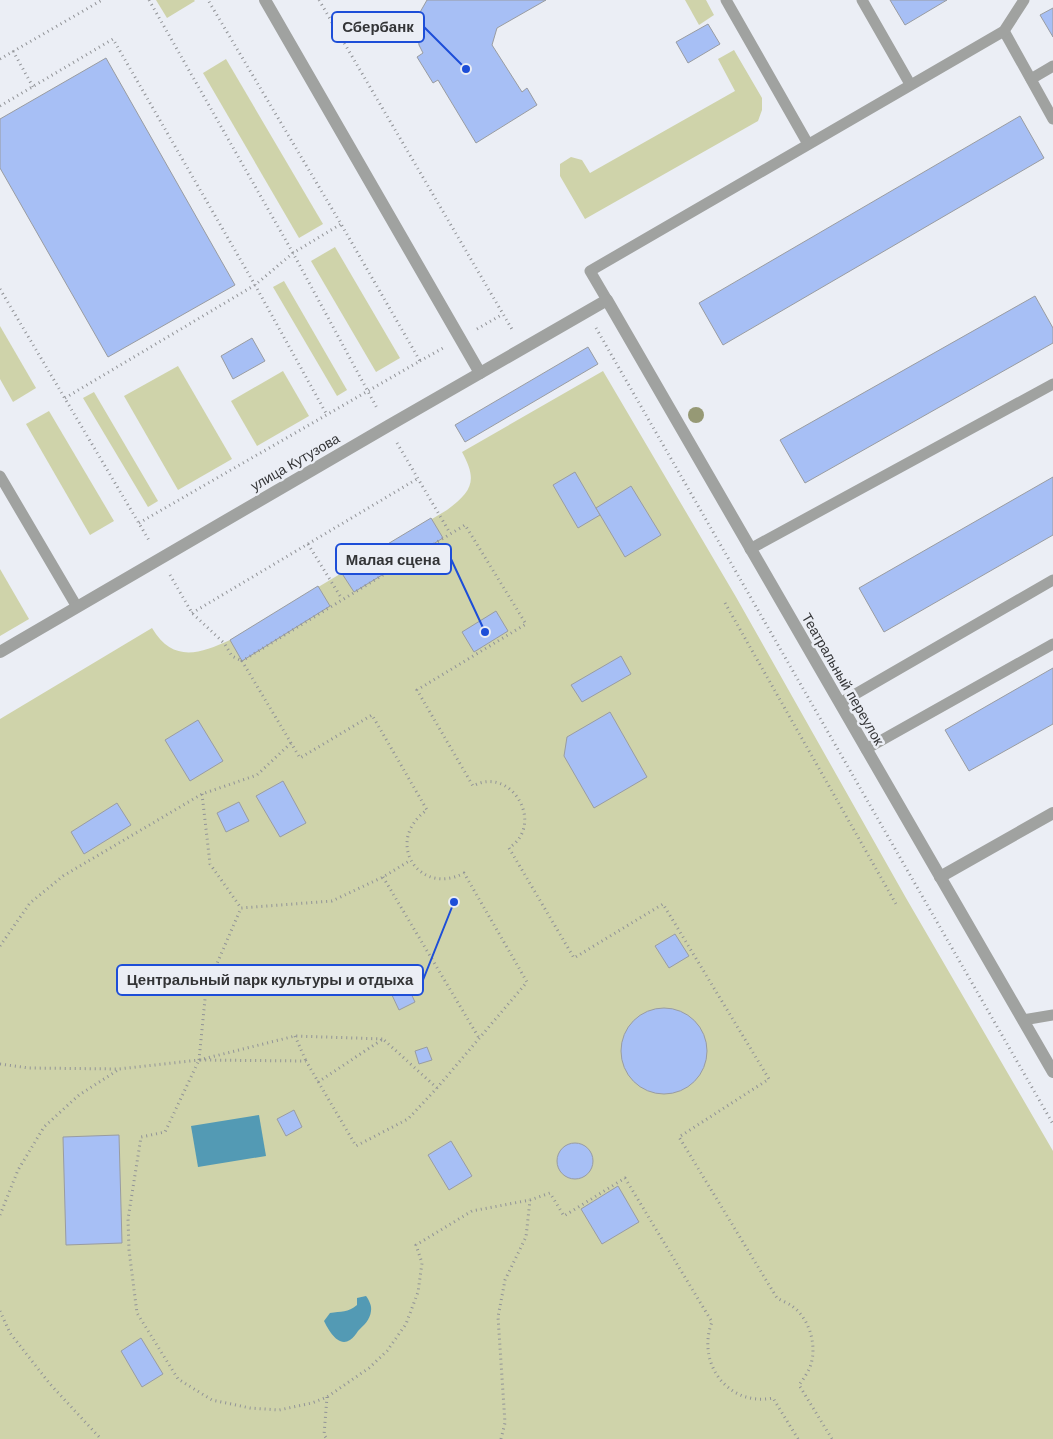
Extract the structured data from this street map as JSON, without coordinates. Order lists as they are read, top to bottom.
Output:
{
  "streets": {
    "street": ["улица Кутузова", "Театральный переулок"]
  },
  "crossings": [
    ["улица Кутузова", "Театральный переулок"]
  ],
  "places": ["Сбербанк", "Малая сцена", "Центральный парк культуры и отдыха"]
}
